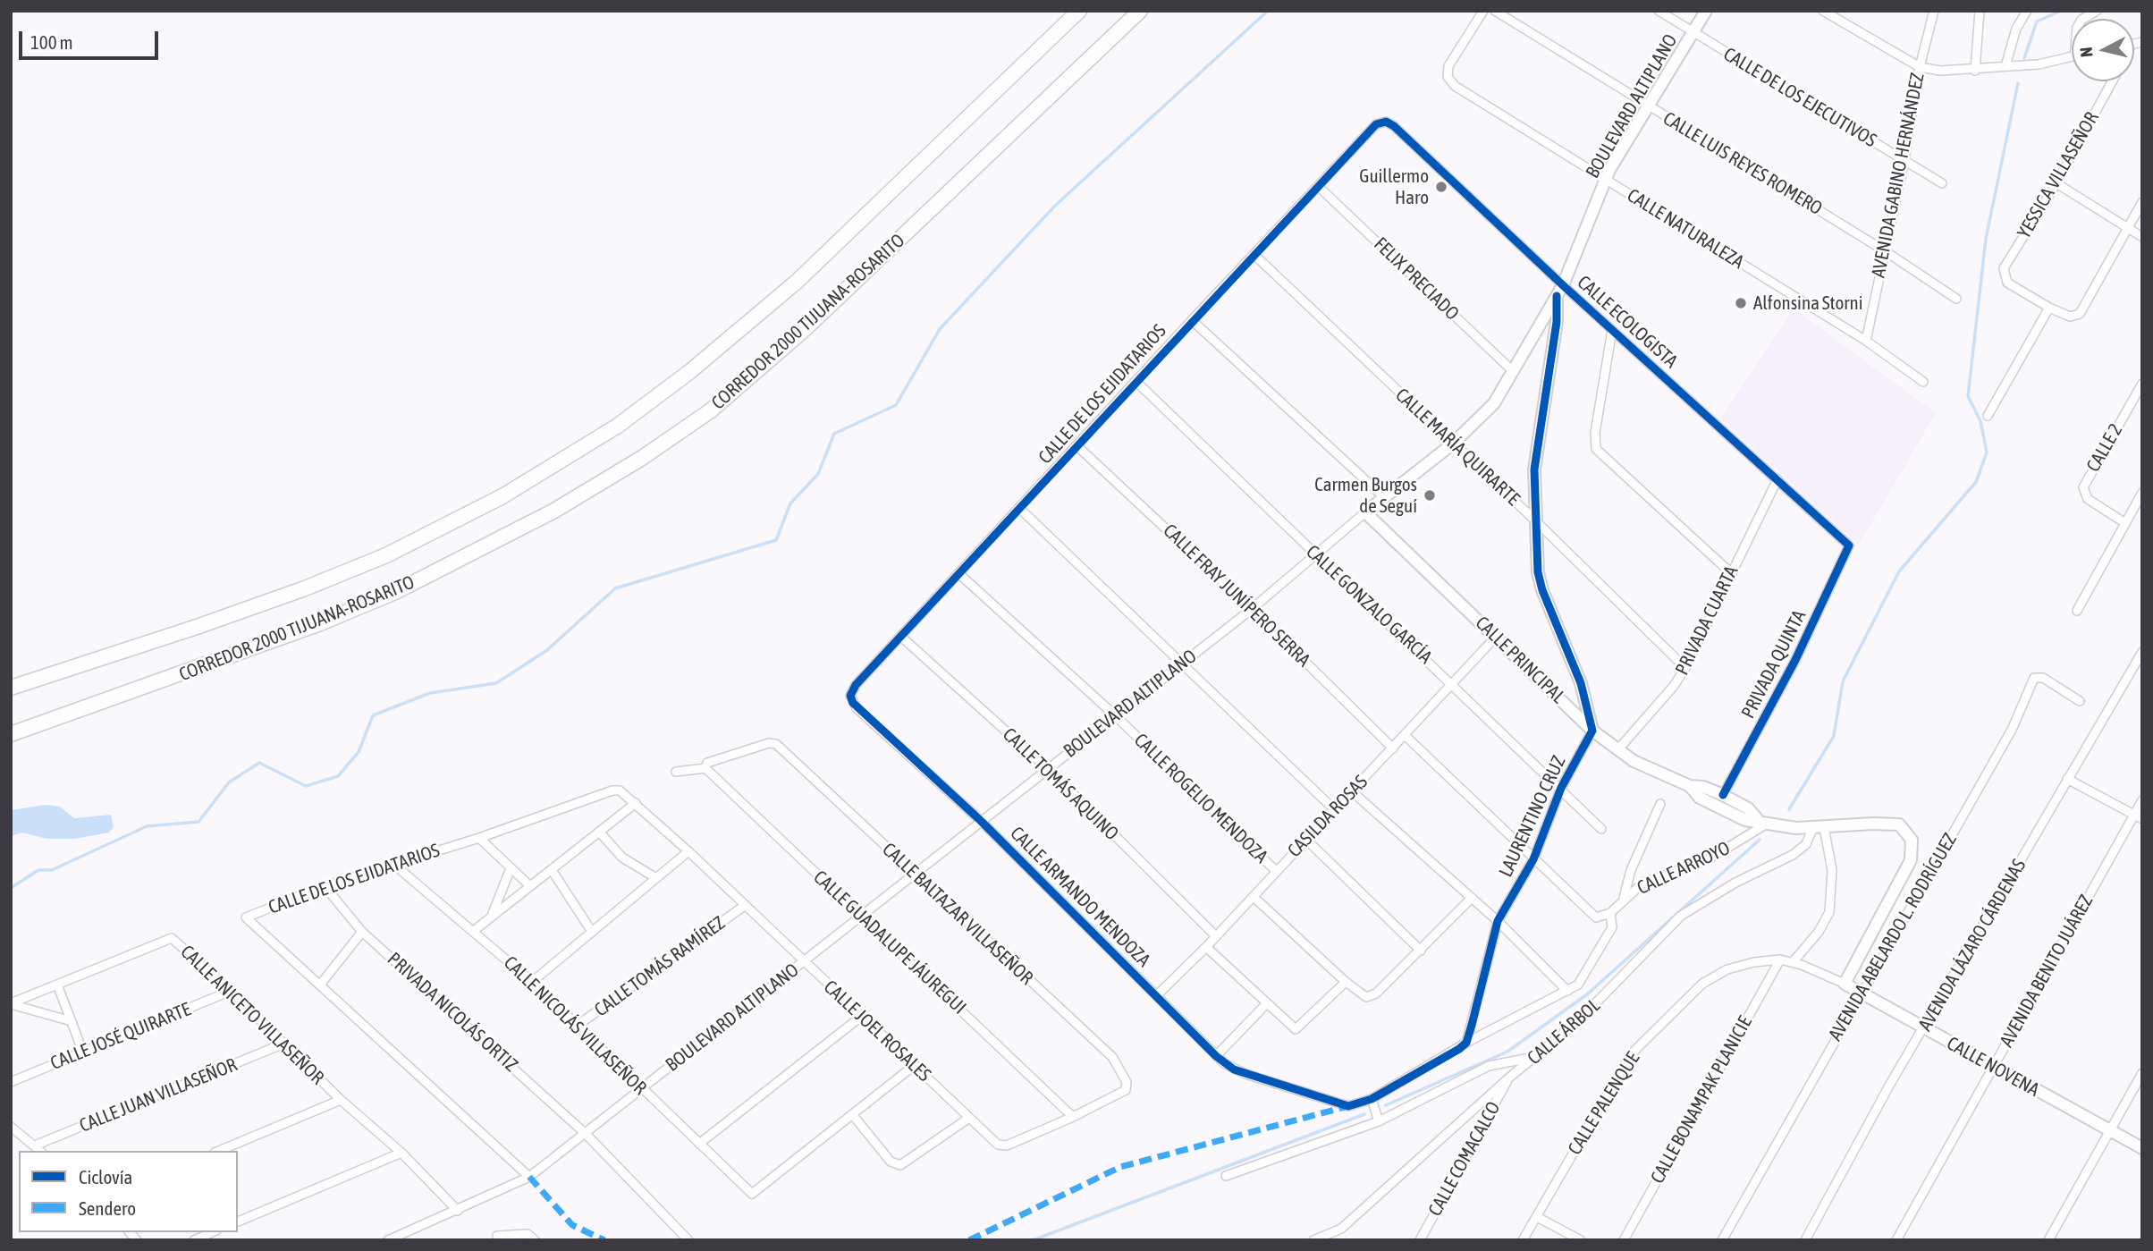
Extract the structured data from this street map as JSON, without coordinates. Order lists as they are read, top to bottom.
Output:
{
  "streets": {
    "highway": ["CORREDOR 2000 TIJUANA-ROSARITO"],
    "street": [
      "CALLE DE LOS EJECUTIVOS",
      "BOULEVARD ALTIPLANO",
      "CALLE LUIS REYES ROMERO",
      "AVENIDA GABINO HERNÁNDEZ",
      "YESSICA VILLASEÑOR",
      "CALLE NATURALEZA",
      "FELIX PRECIADO",
      "CALLE ECOLOGISTA",
      "CALLE DE LOS EJIDATARIOS",
      "CALLE MARÍA QUIRARTE",
      "CALLE 2",
      "CALLE FRAY JUNÍPERO SERRA",
      "CALLE GONZALO GARCÍA",
      "PRIVADA CUARTA",
      "CALLE PRINCIPAL",
      "PRIVADA QUINTA",
      "CALLE TOMÁS AQUINO",
      "CALLE ROGELIO MENDOZA",
      "CASILDA ROSAS",
      "LAURENTINO CRUZ",
      "CALLE ARROYO",
      "CALLE ARMANDO MENDOZA",
      "CALLE BALTAZAR VILLASEÑOR",
      "AVENIDA ABELARDO L. RODRÍGUEZ",
      "CALLE GUADALUPE JÁUREGUI",
      "AVENIDA LÁZARO CÁRDENAS",
      "CALLE TOMÁS RAMÍREZ",
      "AVENIDA BENITO JUÁREZ",
      "PRIVADA NICOLÁS ORTIZ",
      "CALLE ANICETO VILLASEÑOR",
      "CALLE NICOLÁS VILLASEÑOR",
      "CALLE JOEL ROSALES",
      "CALLE ÁRBOL",
      "CALLE JOSÉ QUIRARTE",
      "CALLE NOVENA",
      "CALLE JUAN VILLASEÑOR",
      "CALLE BONAMPAK PLANICIE",
      "CALLE PALENQUE",
      "CALLE COMACALCO"
    ]
  },
  "crossings": [
    ["CALLE DE LOS EJECUTIVOS", "BOULEVARD ALTIPLANO"],
    ["CALLE DE LOS EJECUTIVOS", "AVENIDA GABINO HERNÁNDEZ"],
    ["BOULEVARD ALTIPLANO", "CALLE LUIS REYES ROMERO"],
    ["BOULEVARD ALTIPLANO", "CALLE NATURALEZA"],
    ["BOULEVARD ALTIPLANO", "FELIX PRECIADO"],
    ["BOULEVARD ALTIPLANO", "CALLE ECOLOGISTA"],
    ["BOULEVARD ALTIPLANO", "CALLE DE LOS EJIDATARIOS"],
    ["BOULEVARD ALTIPLANO", "CALLE MARÍA QUIRARTE"],
    ["BOULEVARD ALTIPLANO", "CALLE FRAY JUNÍPERO SERRA"],
    ["BOULEVARD ALTIPLANO", "CALLE GONZALO GARCÍA"],
    ["BOULEVARD ALTIPLANO", "CALLE PRINCIPAL"],
    ["BOULEVARD ALTIPLANO", "CALLE TOMÁS AQUINO"],
    ["BOULEVARD ALTIPLANO", "CALLE ROGELIO MENDOZA"],
    ["BOULEVARD ALTIPLANO", "CALLE ARMANDO MENDOZA"],
    ["BOULEVARD ALTIPLANO", "CALLE BALTAZAR VILLASEÑOR"],
    ["BOULEVARD ALTIPLANO", "CALLE GUADALUPE JÁUREGUI"],
    ["BOULEVARD ALTIPLANO", "PRIVADA NICOLÁS ORTIZ"],
    ["BOULEVARD ALTIPLANO", "CALLE ANICETO VILLASEÑOR"],
    ["BOULEVARD ALTIPLANO", "CALLE NICOLÁS VILLASEÑOR"],
    ["BOULEVARD ALTIPLANO", "CALLE JOEL ROSALES"],
    ["CALLE LUIS REYES ROMERO", "AVENIDA GABINO HERNÁNDEZ"],
    ["AVENIDA GABINO HERNÁNDEZ", "CALLE NATURALEZA"],
    ["FELIX PRECIADO", "CALLE DE LOS EJIDATARIOS"],
    ["CALLE ECOLOGISTA", "CALLE DE LOS EJIDATARIOS"],
    ["CALLE ECOLOGISTA", "PRIVADA CUARTA"],
    ["CALLE ECOLOGISTA", "PRIVADA QUINTA"],
    ["CALLE DE LOS EJIDATARIOS", "CALLE MARÍA QUIRARTE"],
    ["CALLE DE LOS EJIDATARIOS", "CALLE FRAY JUNÍPERO SERRA"],
    ["CALLE DE LOS EJIDATARIOS", "CALLE GONZALO GARCÍA"],
    ["CALLE DE LOS EJIDATARIOS", "CALLE TOMÁS AQUINO"],
    ["CALLE DE LOS EJIDATARIOS", "CALLE ROGELIO MENDOZA"],
    ["CALLE DE LOS EJIDATARIOS", "CALLE ARMANDO MENDOZA"],
    ["CALLE DE LOS EJIDATARIOS", "PRIVADA NICOLÁS ORTIZ"],
    ["CALLE DE LOS EJIDATARIOS", "CALLE NICOLÁS VILLASEÑOR"],
    ["CALLE DE LOS EJIDATARIOS", "CALLE JOEL ROSALES"],
    ["CALLE MARÍA QUIRARTE", "PRIVADA CUARTA"],
    ["CALLE FRAY JUNÍPERO SERRA", "CASILDA ROSAS"],
    ["CALLE GONZALO GARCÍA", "CASILDA ROSAS"],
    ["CALLE GONZALO GARCÍA", "LAURENTINO CRUZ"],
    ["PRIVADA CUARTA", "CALLE PRINCIPAL"],
    ["CALLE PRINCIPAL", "PRIVADA QUINTA"],
    ["CALLE PRINCIPAL", "CASILDA ROSAS"],
    ["CALLE PRINCIPAL", "LAURENTINO CRUZ"],
    ["CALLE PRINCIPAL", "CALLE ARROYO"],
    ["CALLE PRINCIPAL", "CALLE ÁRBOL"],
    ["CALLE PRINCIPAL", "CALLE NOVENA"],
    ["CALLE PRINCIPAL", "CALLE PALENQUE"],
    ["CALLE TOMÁS AQUINO", "CASILDA ROSAS"],
    ["CALLE ROGELIO MENDOZA", "CASILDA ROSAS"],
    ["CASILDA ROSAS", "CALLE ARMANDO MENDOZA"],
    ["LAURENTINO CRUZ", "CALLE ARROYO"],
    ["CALLE BALTAZAR VILLASEÑOR", "CALLE GUADALUPE JÁUREGUI"],
    ["CALLE BALTAZAR VILLASEÑOR", "CALLE JOEL ROSALES"],
    ["AVENIDA ABELARDO L. RODRÍGUEZ", "CALLE NOVENA"],
    ["CALLE GUADALUPE JÁUREGUI", "CALLE JOEL ROSALES"],
    ["AVENIDA LÁZARO CÁRDENAS", "CALLE NOVENA"],
    ["CALLE TOMÁS RAMÍREZ", "CALLE NICOLÁS VILLASEÑOR"],
    ["CALLE TOMÁS RAMÍREZ", "CALLE JOEL ROSALES"],
    ["AVENIDA BENITO JUÁREZ", "CALLE NOVENA"],
    ["CALLE ANICETO VILLASEÑOR", "CALLE JOSÉ QUIRARTE"],
    ["CALLE ANICETO VILLASEÑOR", "CALLE JUAN VILLASEÑOR"],
    ["CALLE ÁRBOL", "CALLE COMACALCO"],
    ["CALLE NOVENA", "CALLE PALENQUE"],
    ["CALLE BONAMPAK PLANICIE", "CALLE PALENQUE"]
  ],
  "places": ["Guillermo Haro", "Alfonsina Storni", "Carmen Burgos de Seguí"],
  "legend": ["Ciclovía", "Sendero"],
  "scale_bar": "100 m",
  "north": "left"
}
